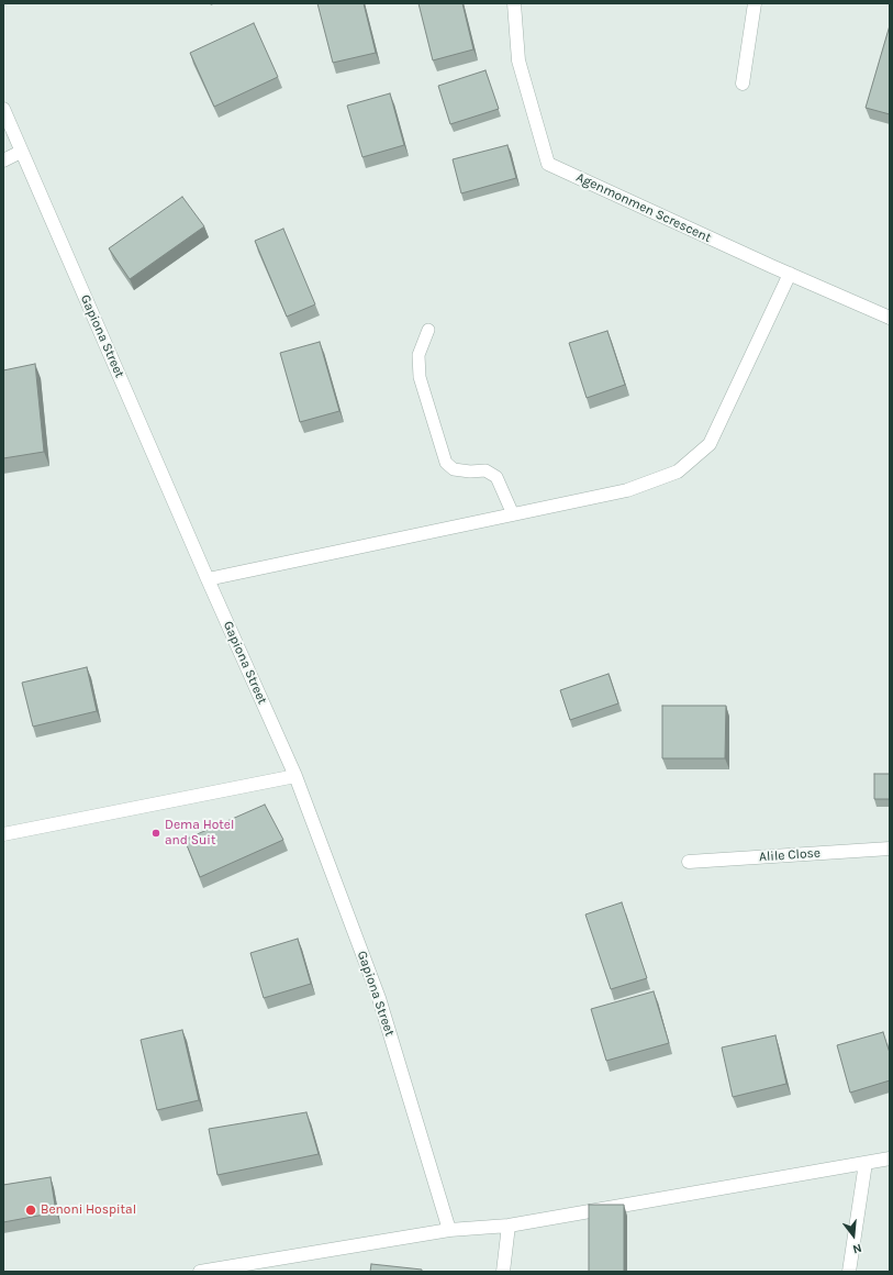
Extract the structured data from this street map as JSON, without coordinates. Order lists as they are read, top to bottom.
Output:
{
  "streets": {
    "street": ["Agenmonmen Screscent", "Gapiona Street", "Alile Close"]
  },
  "places": ["Dema Hotel and Suit", "Benoni Hospital"],
  "north": "bottom"
}
